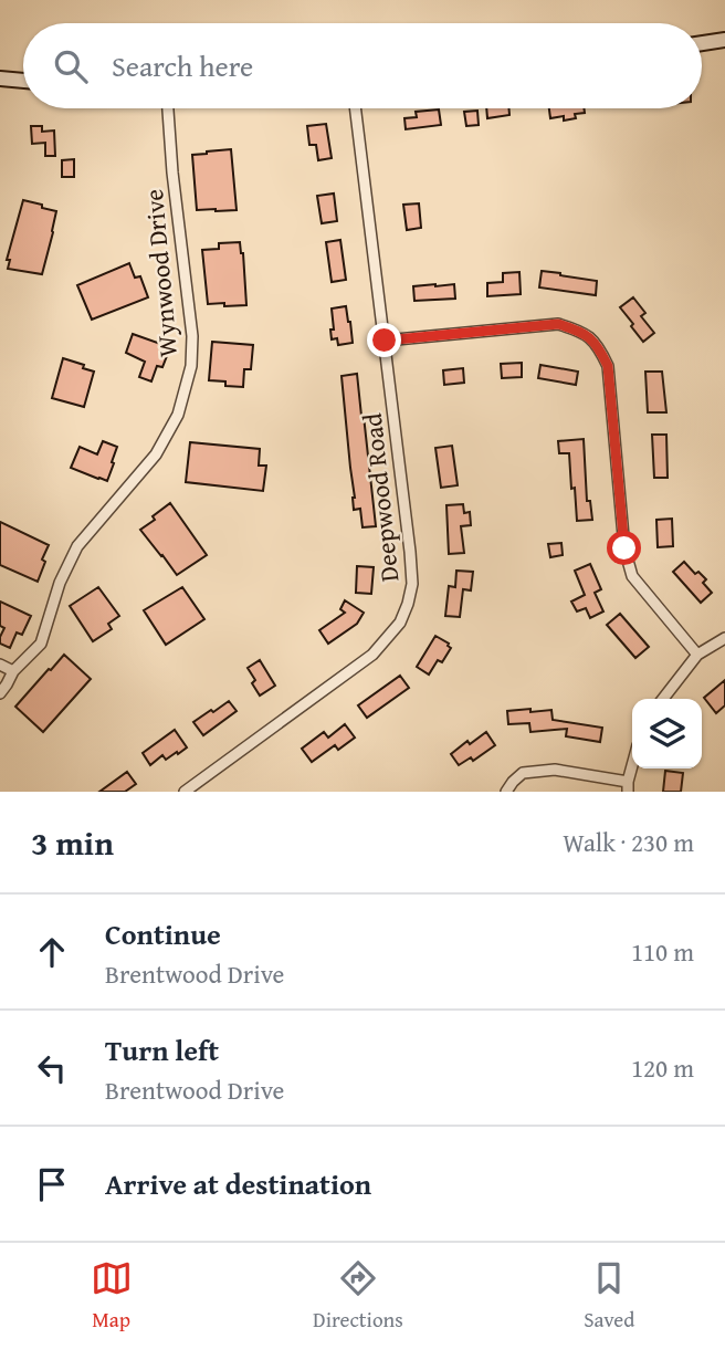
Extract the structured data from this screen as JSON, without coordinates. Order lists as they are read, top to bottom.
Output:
{
  "streets": {
    "street": ["Wynwood Drive", "Deepwood Road"]
  },
  "page": {
    "search": "Search here",
    "heading": ["3 min", "Walk · 230 m"],
    "list": [
      ["Continue", "Brentwood Drive", "110 m"],
      ["Turn left", "Brentwood Drive", "120 m"],
      "Arrive at destination"
    ],
    "nav": ["Map", "Directions", "Saved"]
  }
}
